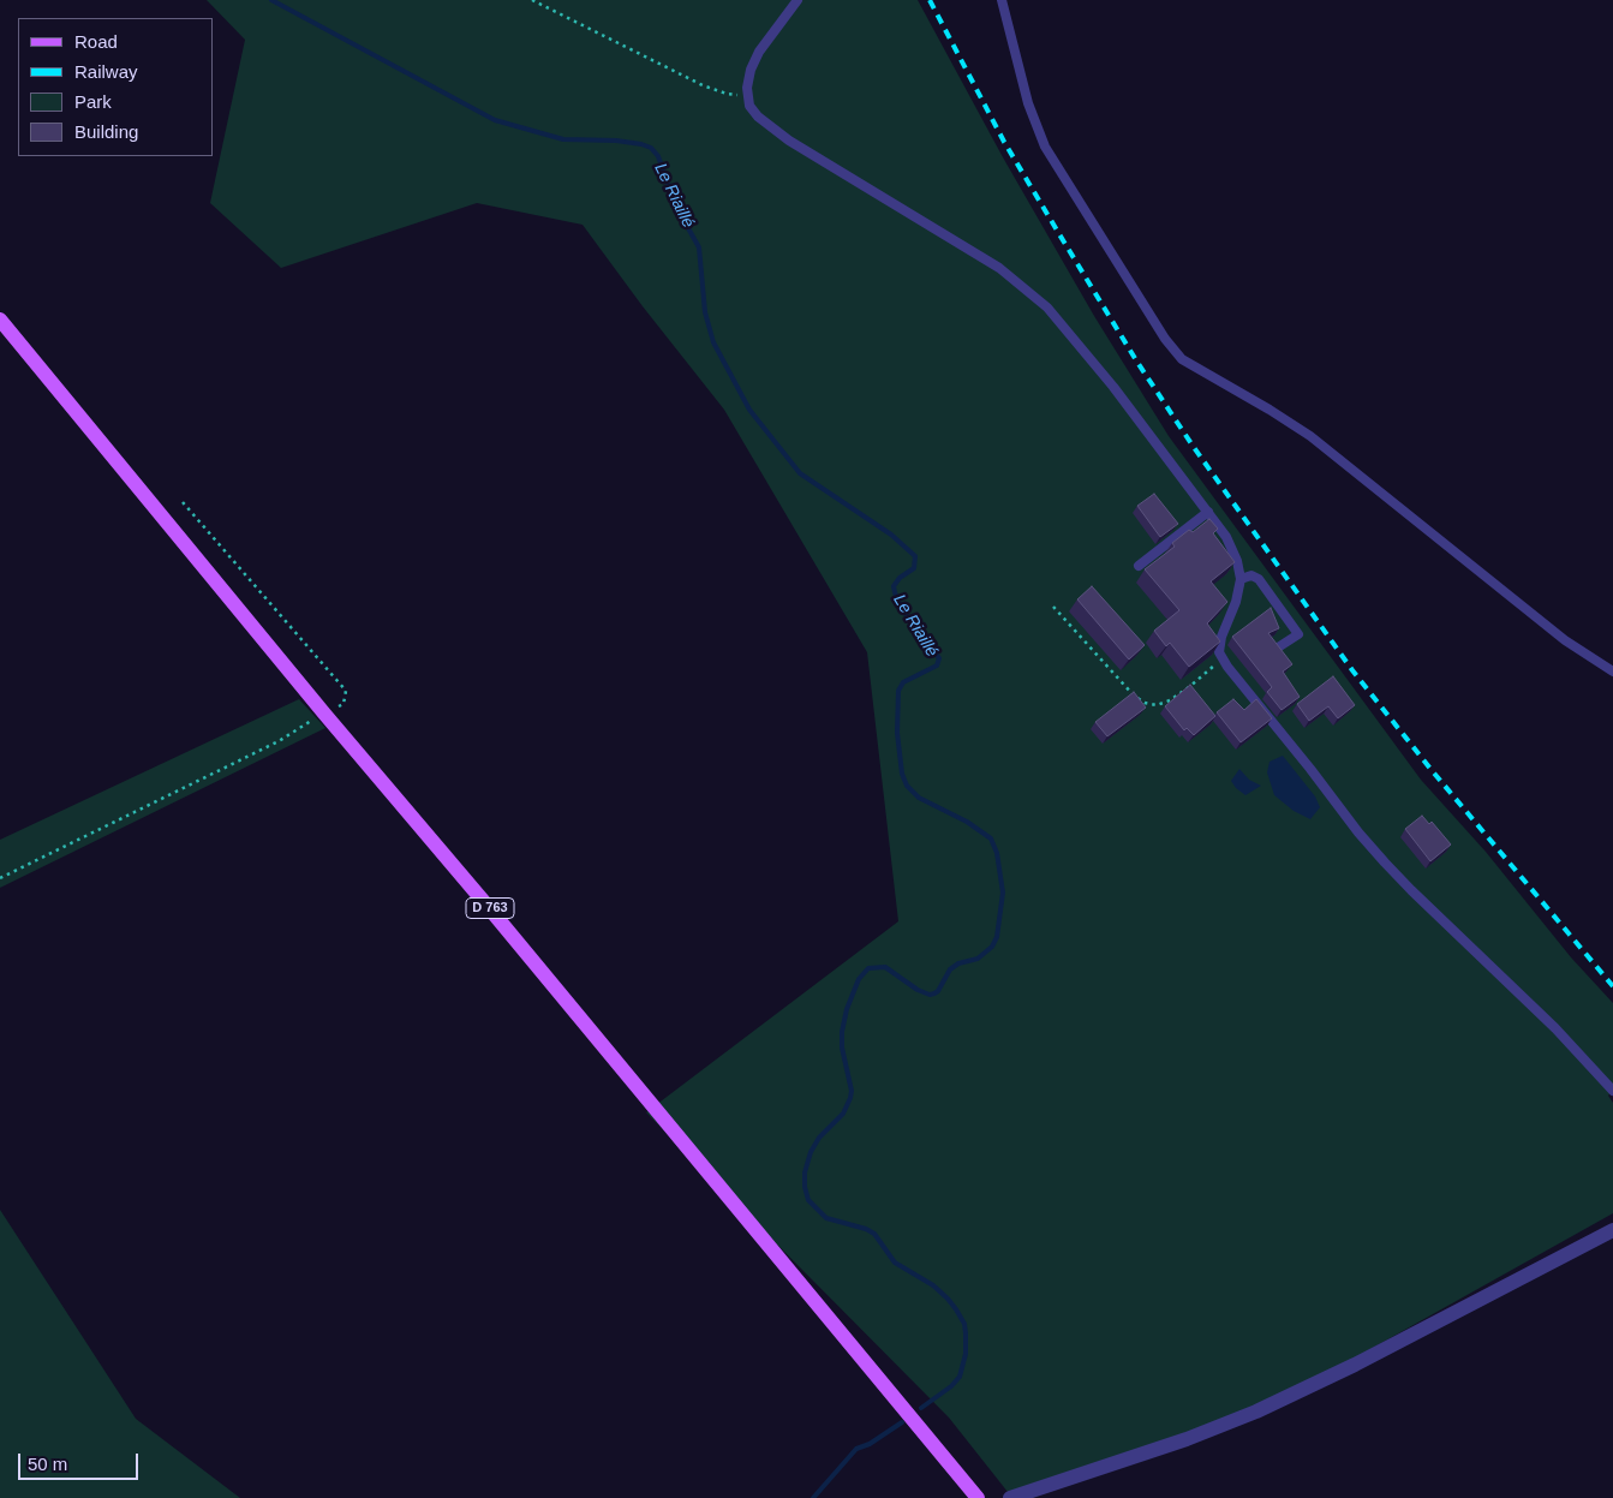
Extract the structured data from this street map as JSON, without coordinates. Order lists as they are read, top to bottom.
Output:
{
  "streets": {
    "main road": ["D 763"]
  },
  "water": ["Le Riaillé"],
  "legend": [
    "Road",
    "Railway",
    "Park",
    "Building"
  ],
  "scale_bar": "50 m"
}
